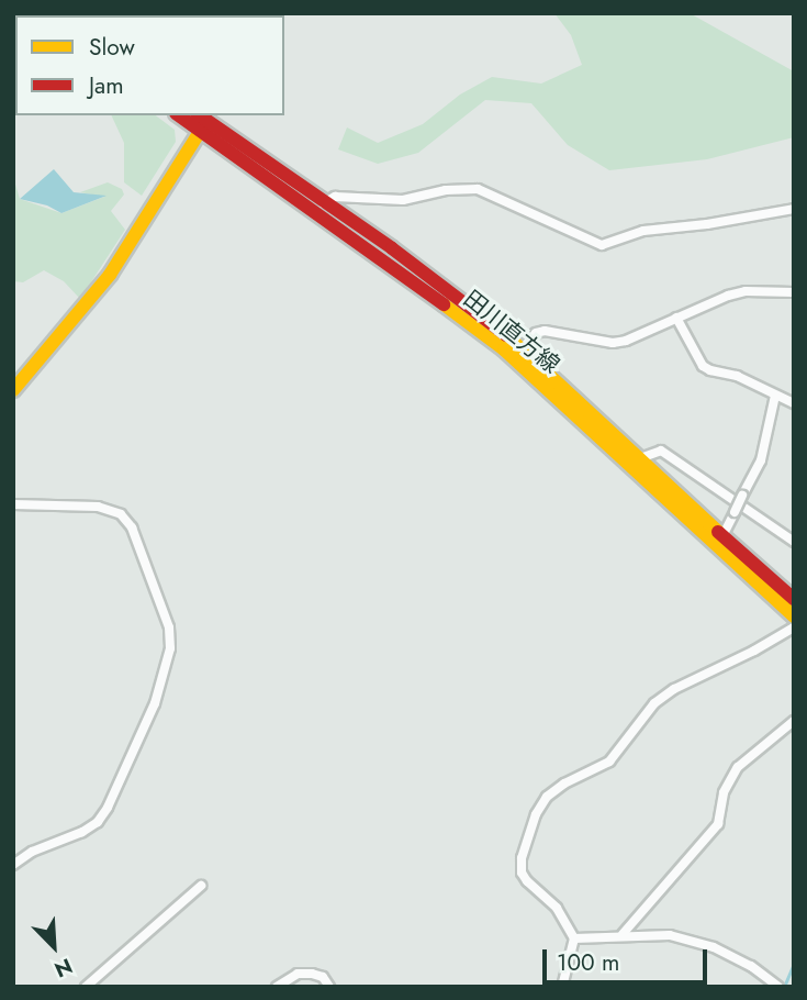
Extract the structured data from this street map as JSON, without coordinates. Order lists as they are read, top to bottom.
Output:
{
  "streets": {
    "main road": ["田川直方線"]
  },
  "legend": ["Slow", "Jam"],
  "scale_bar": "100 m",
  "north": "bottom right"
}
